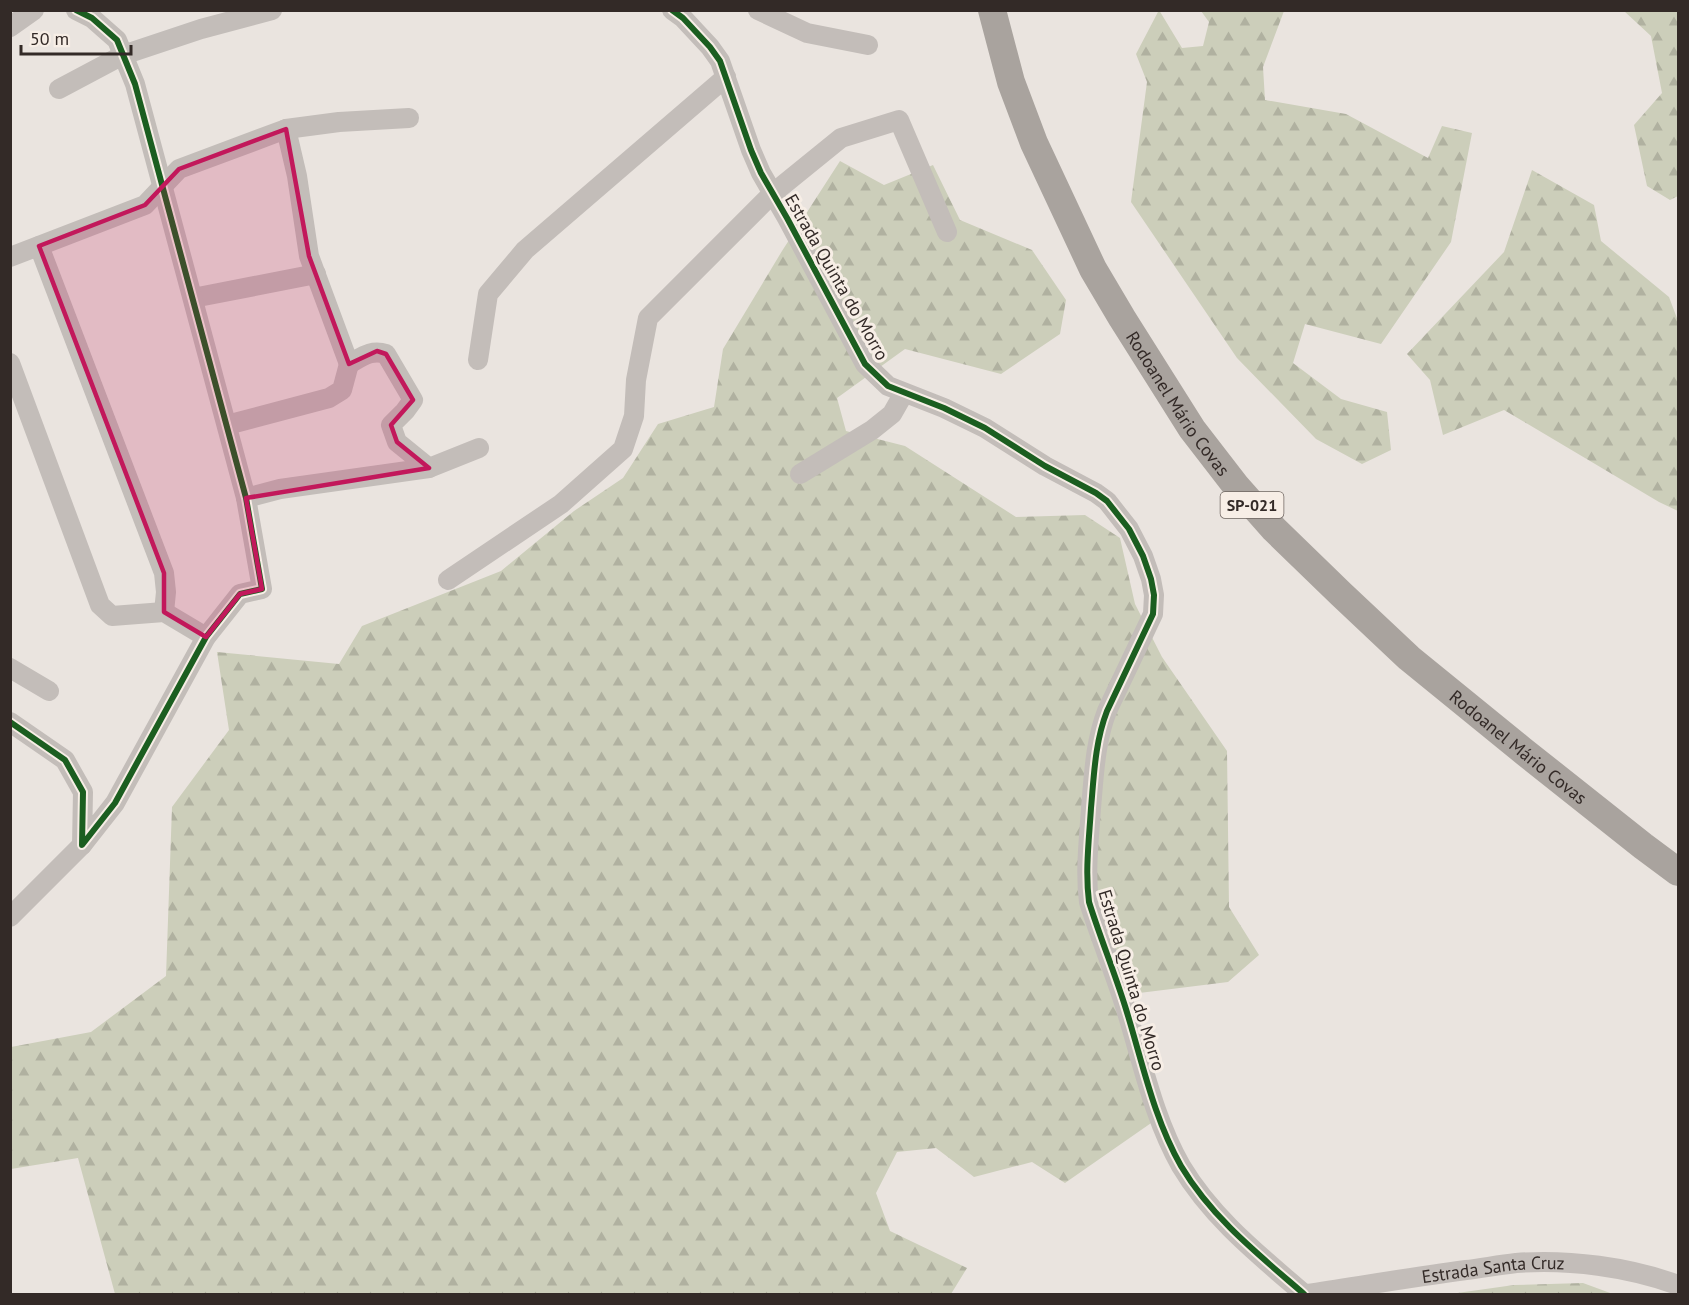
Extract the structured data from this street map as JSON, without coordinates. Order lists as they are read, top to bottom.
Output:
{
  "streets": {
    "highway": ["Rodoanel Mário Covas", "SP-021"],
    "street": ["Estrada Quinta do Morro", "Estrada Santa Cruz"]
  },
  "crossings": [
    ["Estrada Quinta do Morro", "Estrada Santa Cruz"]
  ],
  "scale_bar": "50 m"
}
